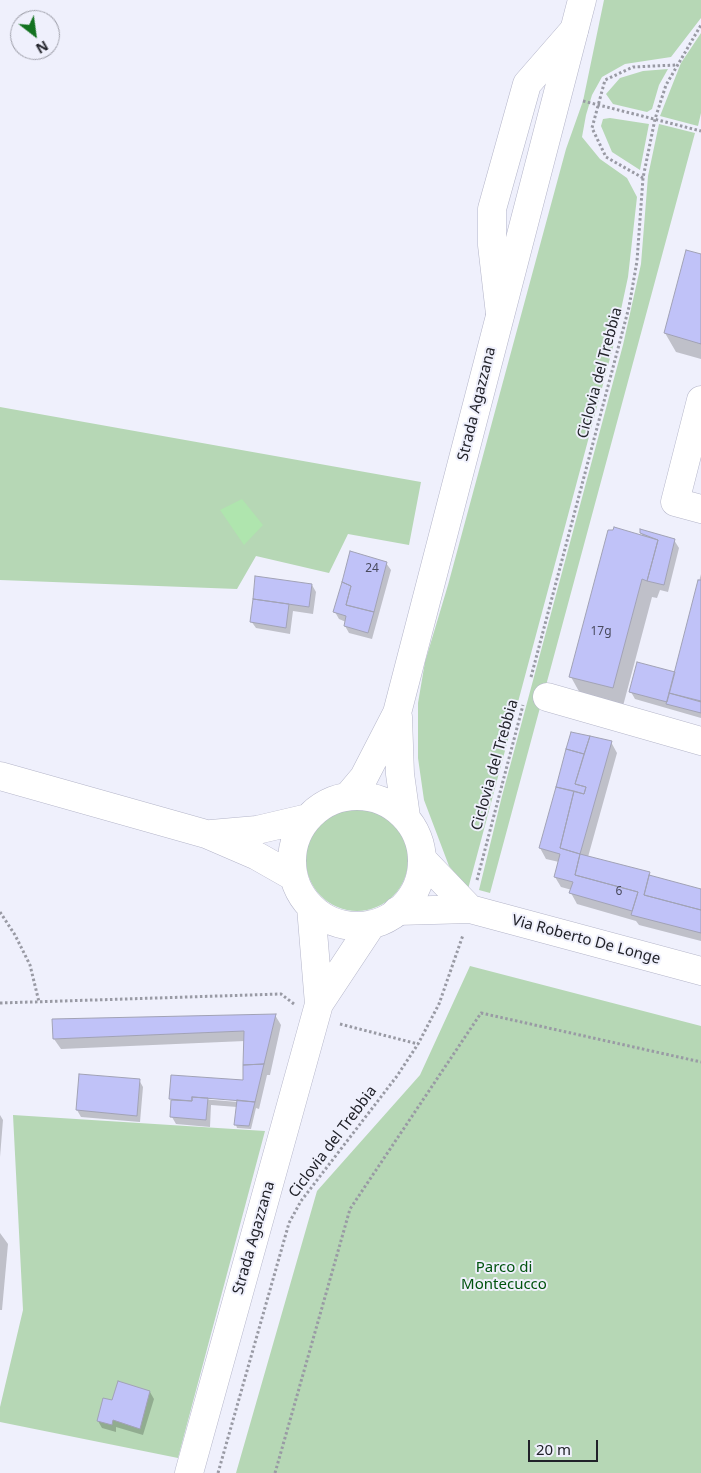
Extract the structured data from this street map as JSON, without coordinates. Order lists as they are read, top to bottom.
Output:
{
  "streets": {
    "main road": ["Strada Agazzana", "Via Roberto De Longe"],
    "path": ["Ciclovia del Trebbia"]
  },
  "crossings": [
    ["Ciclovia del Trebbia", "Via Roberto De Longe"]
  ],
  "parks": ["Parco di Montecucco"],
  "house_numbers": ["24", "17g", "6"],
  "scale_bar": "20 m",
  "north": "bottom right"
}
